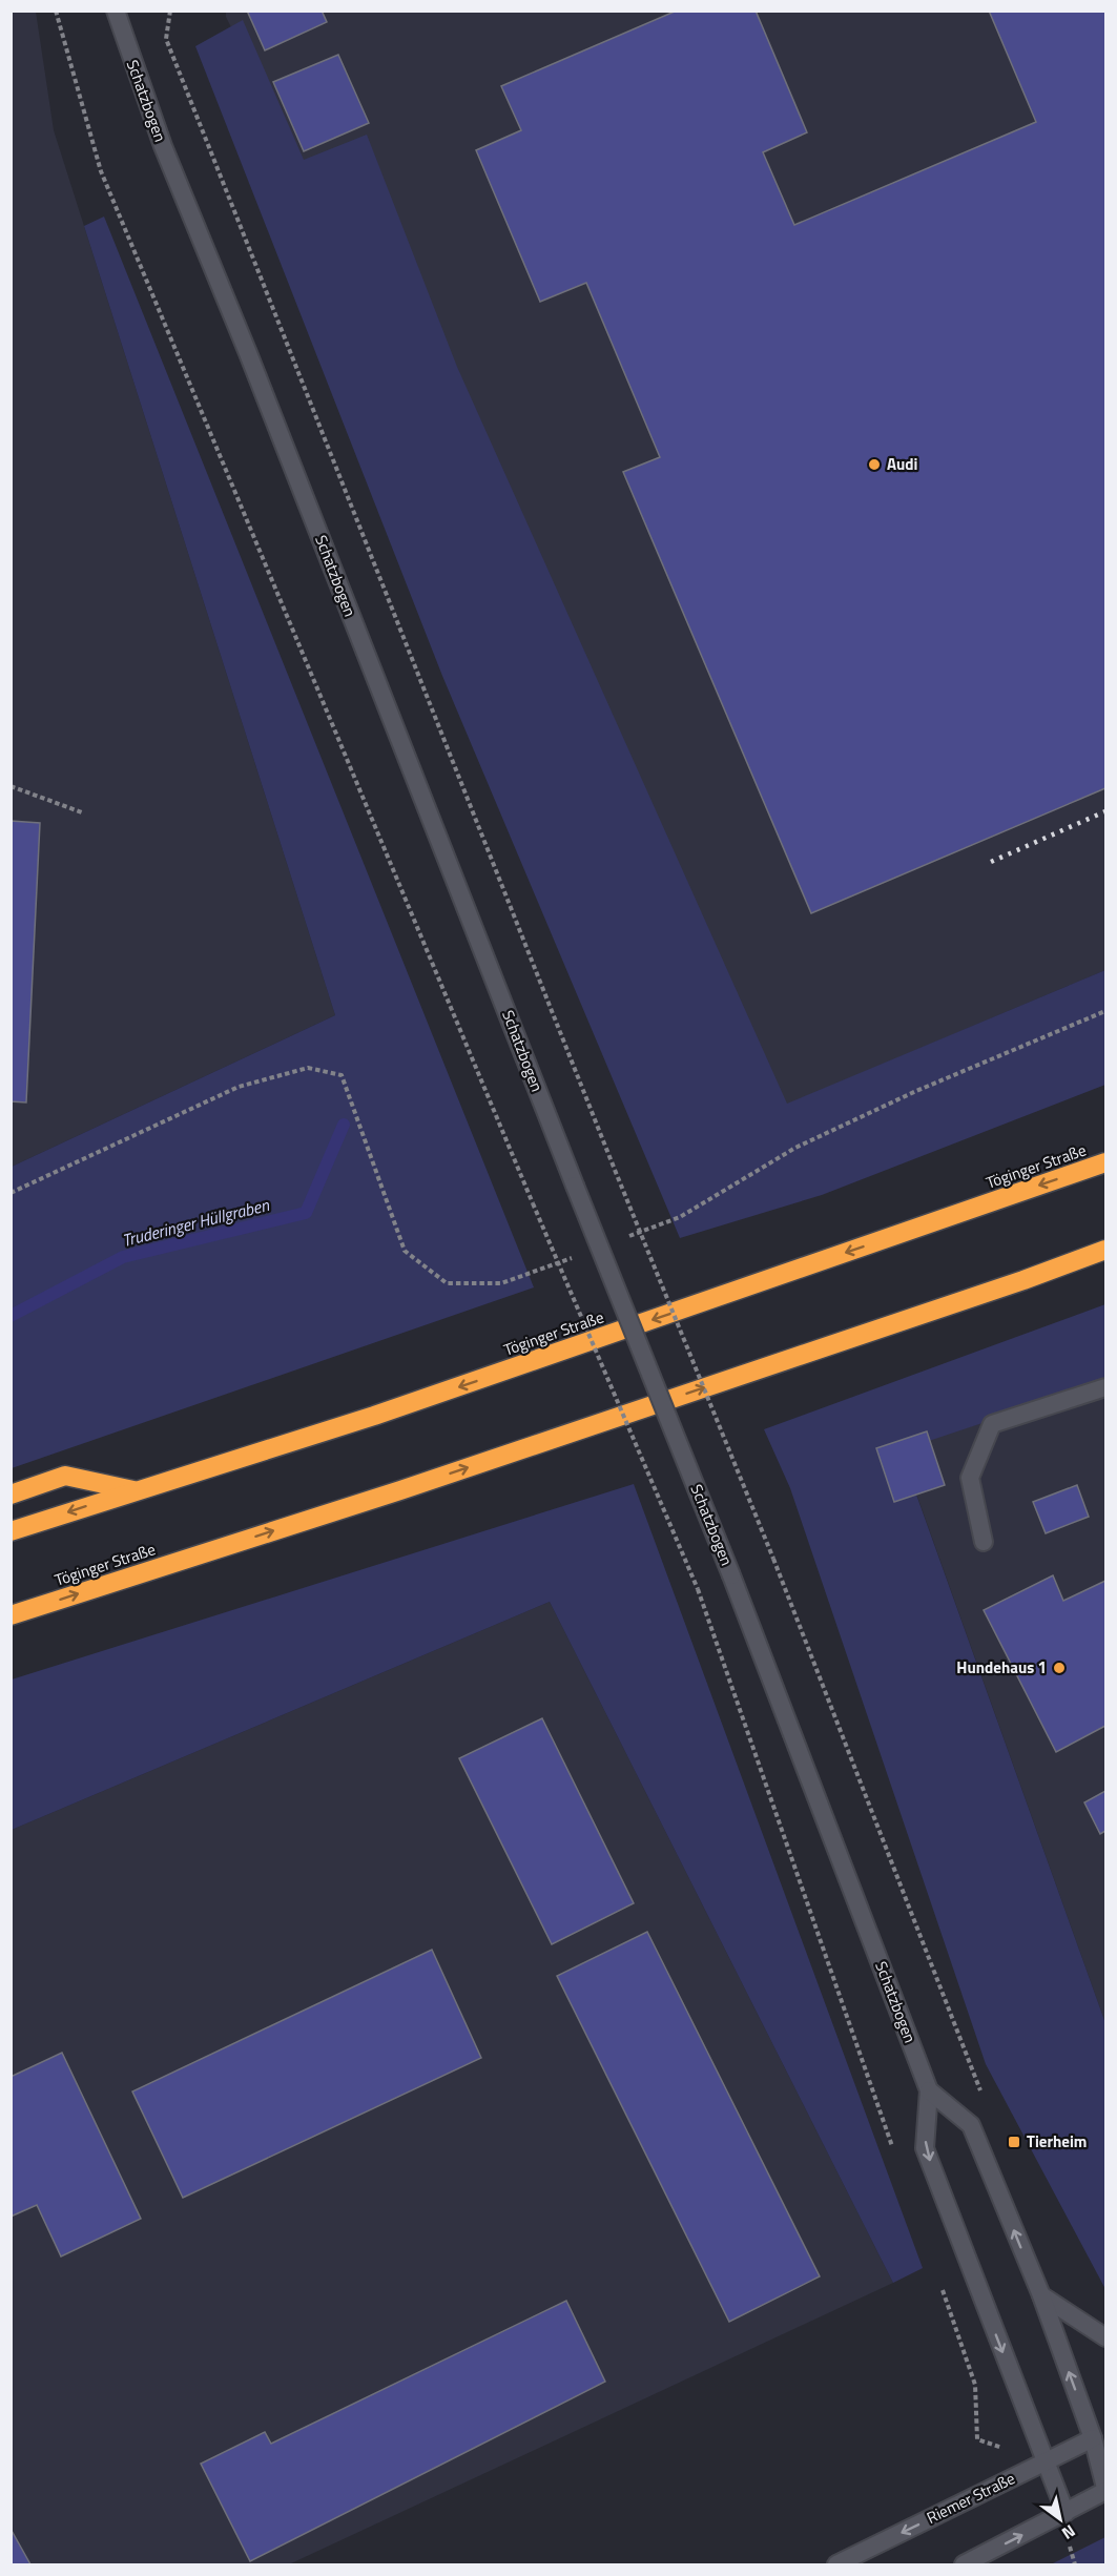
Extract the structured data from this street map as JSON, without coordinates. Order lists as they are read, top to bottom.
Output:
{
  "streets": {
    "highway": ["Töginger Straße"],
    "main road": ["Schatzbogen", "Riemer Straße"]
  },
  "crossings": [
    ["Schatzbogen", "Riemer Straße"]
  ],
  "water": ["Truderinger Hüllgraben"],
  "places": {
    "other": ["Audi", "Hundehaus 1"],
    "transit": ["Tierheim"]
  },
  "north": "bottom right"
}
